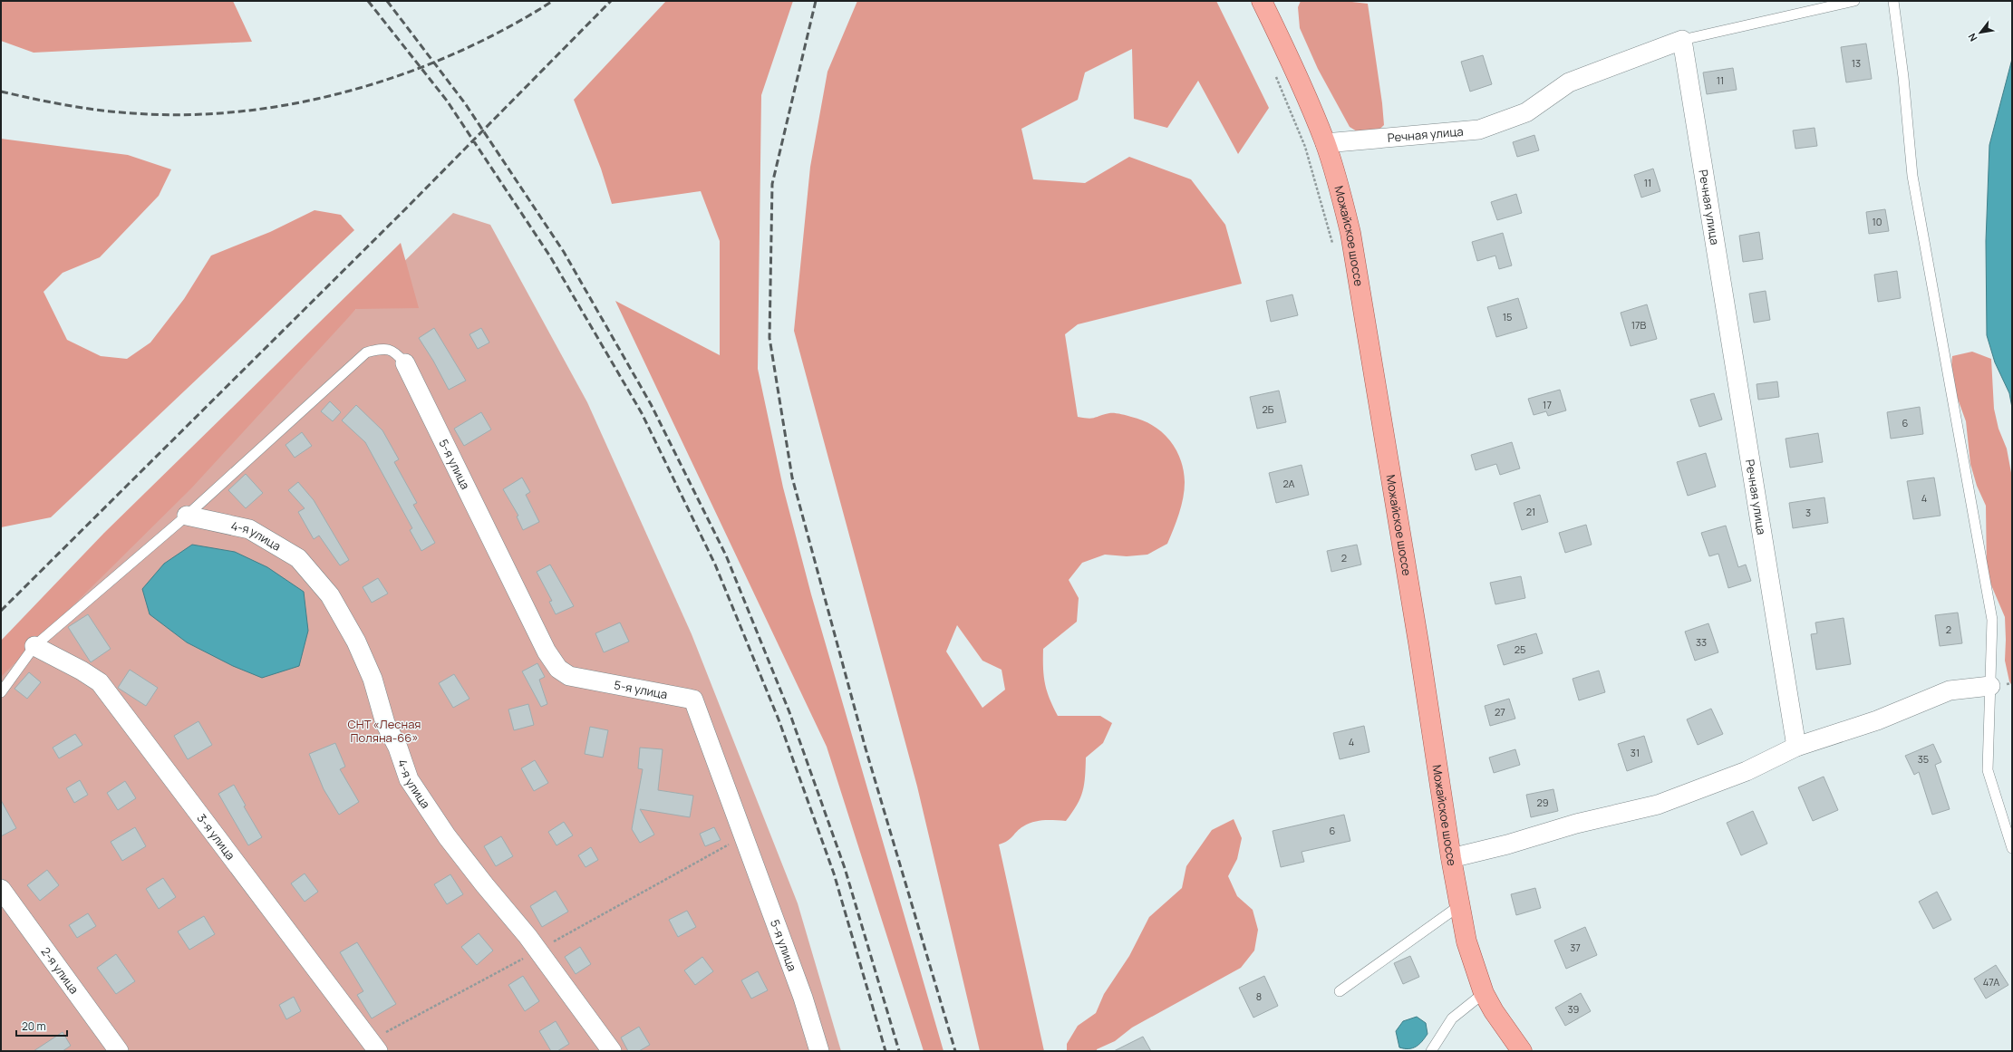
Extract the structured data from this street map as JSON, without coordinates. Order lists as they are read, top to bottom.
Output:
{
  "streets": {
    "main road": ["Можайское шоссе"],
    "street": [
      "Речная улица",
      "5-я улица",
      "4-я улица",
      "3-я улица",
      "2-я улица"
    ]
  },
  "crossings": [
    ["Речная улица", "Можайское шоссе"]
  ],
  "parks": ["СНТ «Лесная Поляна-66»"],
  "house_numbers": [
    "13",
    "11",
    "11",
    "10",
    "15",
    "17В",
    "17",
    "2Б",
    "6",
    "2А",
    "4",
    "21",
    "3",
    "2",
    "2",
    "33",
    "25",
    "27",
    "4",
    "31",
    "35",
    "29",
    "6",
    "37",
    "47А",
    "8",
    "39"
  ],
  "scale_bar": "20 m",
  "north": "bottom left"
}
